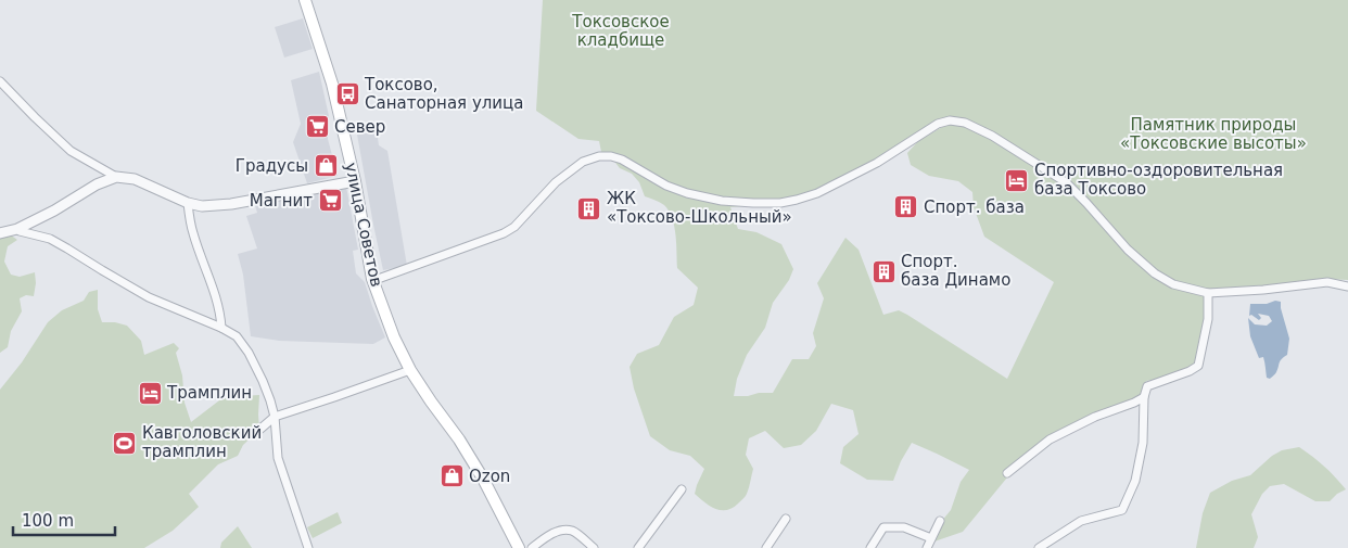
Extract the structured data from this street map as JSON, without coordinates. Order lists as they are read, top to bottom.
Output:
{
  "streets": {
    "main road": ["улица Советов"]
  },
  "parks": ["Токсовское кладбище", "Памятник природы «Токсовские высоты»"],
  "places": {
    "bus stop": ["Токсово, Санаторная улица"],
    "supermarket": ["Север", "Магнит"],
    "shop": ["Градусы", "Ozon"],
    "hotel": ["Спортивно-оздоровительная база Токсово", "Трамплин"],
    "building": ["Спорт. база", "ЖК «Токсово-Школьный»", "Спорт. база Динамо"],
    "sports": ["Кавголовский трамплин"]
  },
  "scale_bar": "100 m"
}
